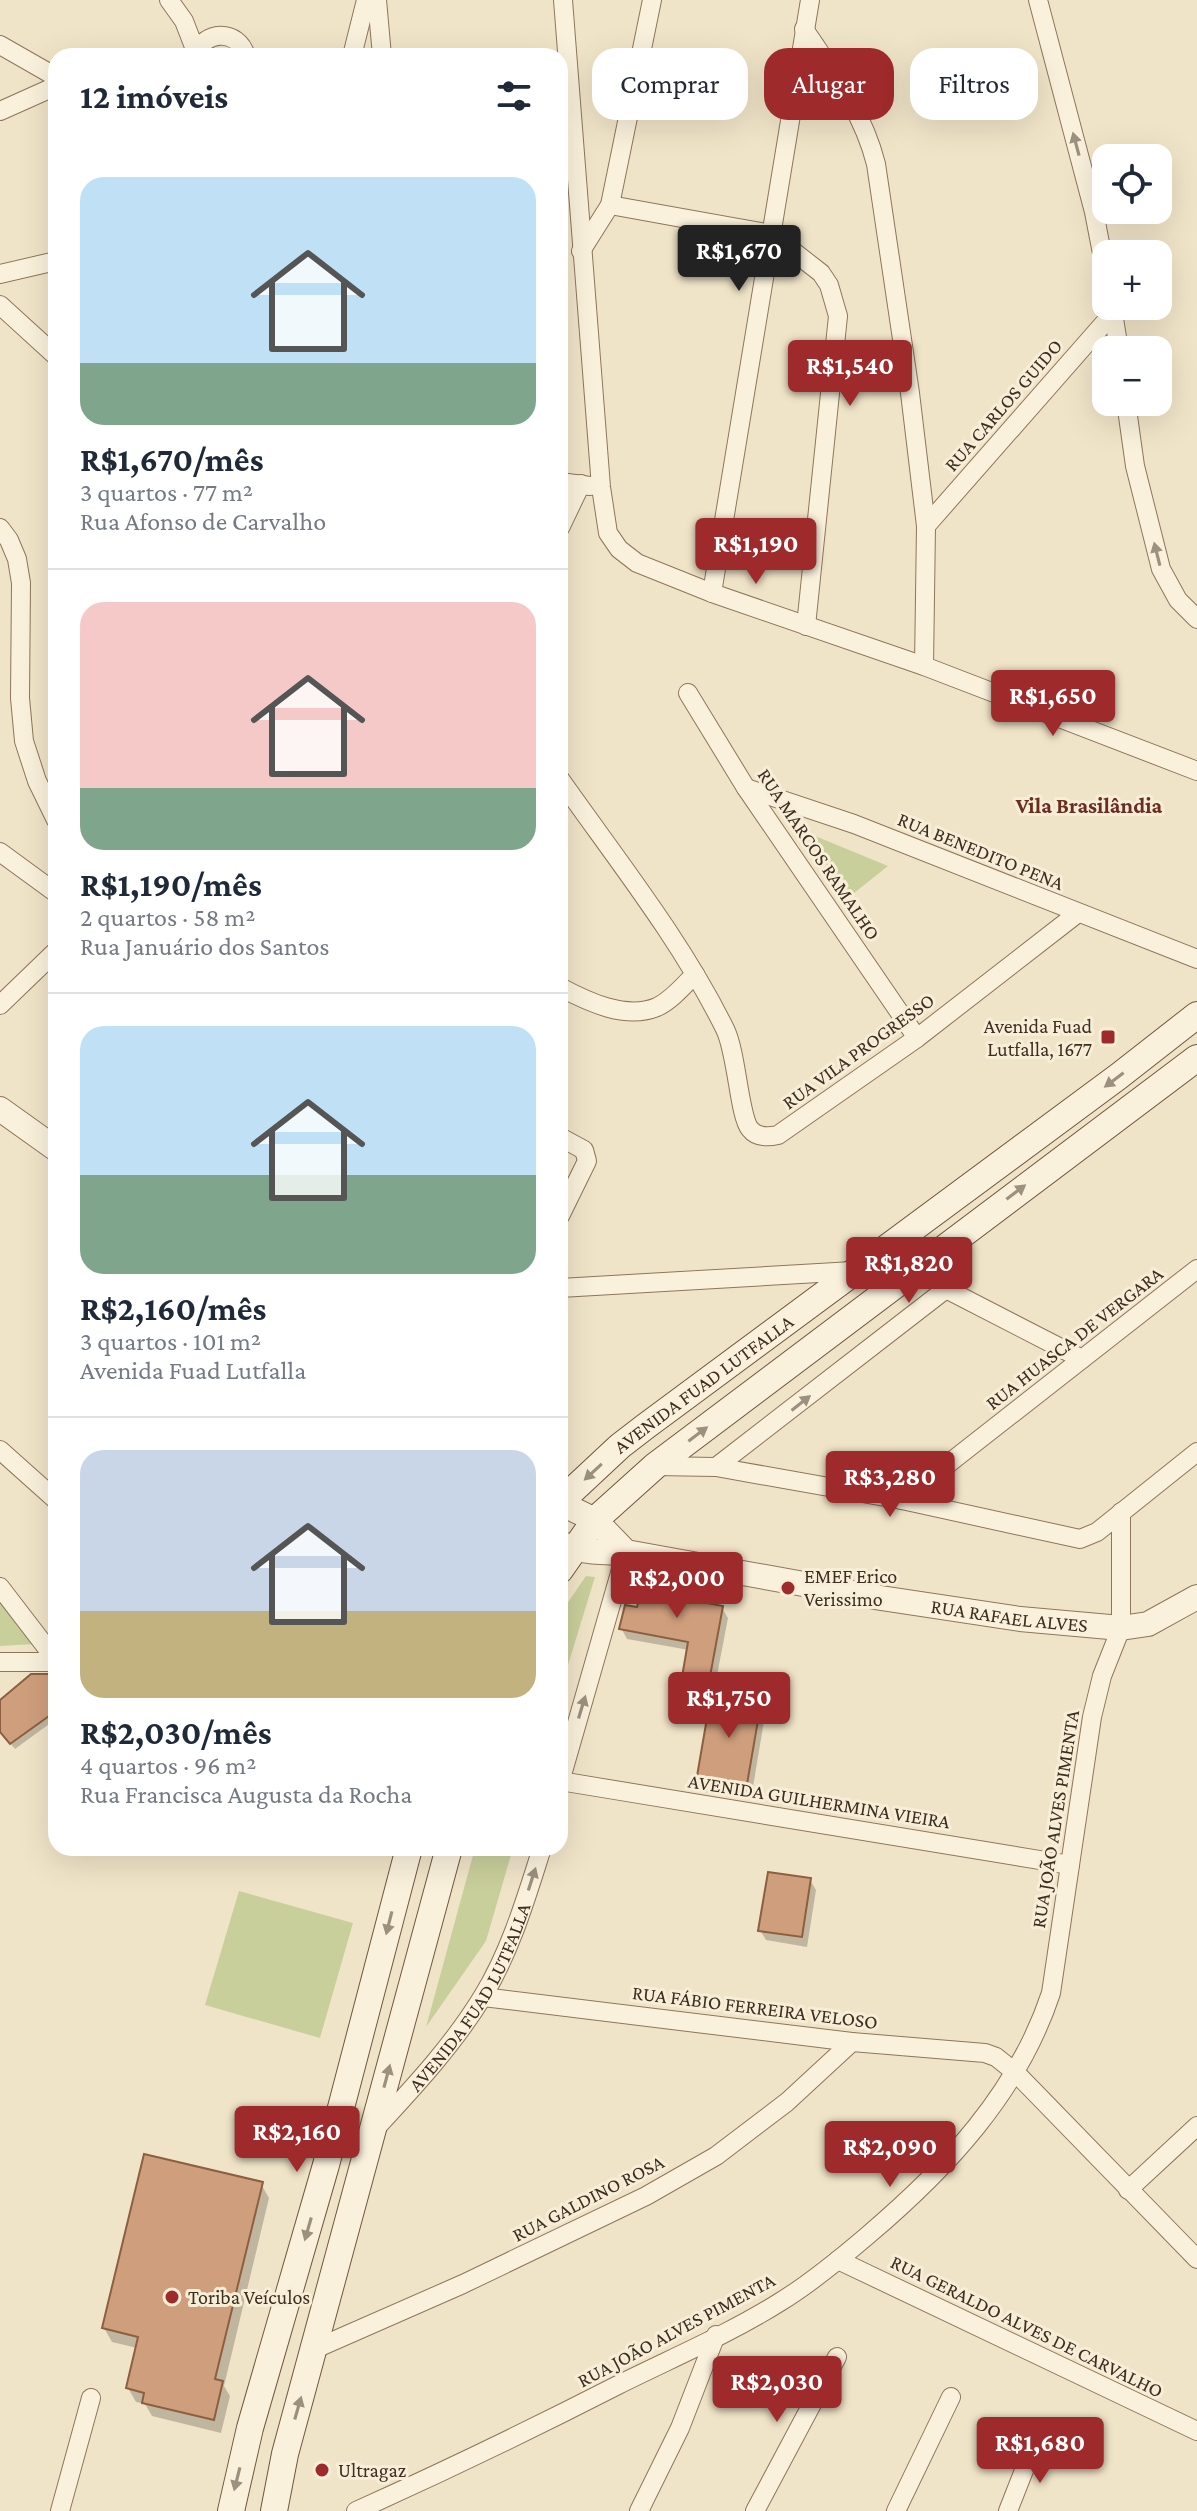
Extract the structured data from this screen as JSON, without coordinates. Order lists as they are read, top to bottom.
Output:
{
  "streets": {
    "main road": ["AVENIDA FUAD LUTFALLA"],
    "street": [
      "RUA CARLOS GUIDO",
      "RUA BENEDITO PENA",
      "RUA MARCOS RAMALHO",
      "RUA VILA PROGRESSO",
      "RUA HUASCA DE VERGARA",
      "RUA RAFAEL ALVES",
      "AVENIDA GUILHERMINA VIEIRA",
      "RUA JOÃO ALVES PIMENTA",
      "RUA FÁBIO FERREIRA VELOSO",
      "RUA GALDINO ROSA",
      "RUA GERALDO ALVES DE CARVALHO"
    ]
  },
  "crossings": [
    ["RUA BENEDITO PENA", "RUA MARCOS RAMALHO"],
    ["RUA BENEDITO PENA", "RUA VILA PROGRESSO"],
    ["RUA MARCOS RAMALHO", "RUA VILA PROGRESSO"],
    ["AVENIDA FUAD LUTFALLA", "RUA FÁBIO FERREIRA VELOSO"],
    ["AVENIDA FUAD LUTFALLA", "RUA GALDINO ROSA"],
    ["RUA RAFAEL ALVES", "RUA JOÃO ALVES PIMENTA"],
    ["AVENIDA GUILHERMINA VIEIRA", "RUA JOÃO ALVES PIMENTA"],
    ["RUA JOÃO ALVES PIMENTA", "RUA FÁBIO FERREIRA VELOSO"],
    ["RUA JOÃO ALVES PIMENTA", "RUA GERALDO ALVES DE CARVALHO"],
    ["RUA FÁBIO FERREIRA VELOSO", "RUA GALDINO ROSA"]
  ],
  "districts": ["Vila Brasilândia"],
  "places": {
    "transit": ["Avenida Fuad Lutfalla, 1677"],
    "other": ["EMEF Erico Verissimo", "Toriba Veículos", "Ultragaz"]
  },
  "page": {
    "chip": ["Comprar", "Alugar", "Filtros"],
    "heading": "12 imóveis",
    "map_buttons": ["+", "−"],
    "list": [
      {
        "name": "R$1,670/mês",
        "note": "3 quartos · 77 m² · Rua Afonso de Carvalho"
      },
      {
        "name": "R$1,190/mês",
        "note": "2 quartos · 58 m² · Rua Januário dos Santos"
      },
      {
        "name": "R$2,160/mês",
        "note": "3 quartos · 101 m² · Avenida Fuad Lutfalla"
      },
      {
        "name": "R$2,030/mês",
        "note": "4 quartos · 96 m² · Rua Francisca Augusta da Rocha"
      }
    ],
    "price": [
      "R$1,670",
      "R$1,540",
      "R$1,190",
      "R$1,650",
      "R$1,820",
      "R$3,280",
      "R$2,000",
      "R$1,750",
      "R$2,160",
      "R$2,090",
      "R$2,030",
      "R$1,680"
    ]
  }
}
